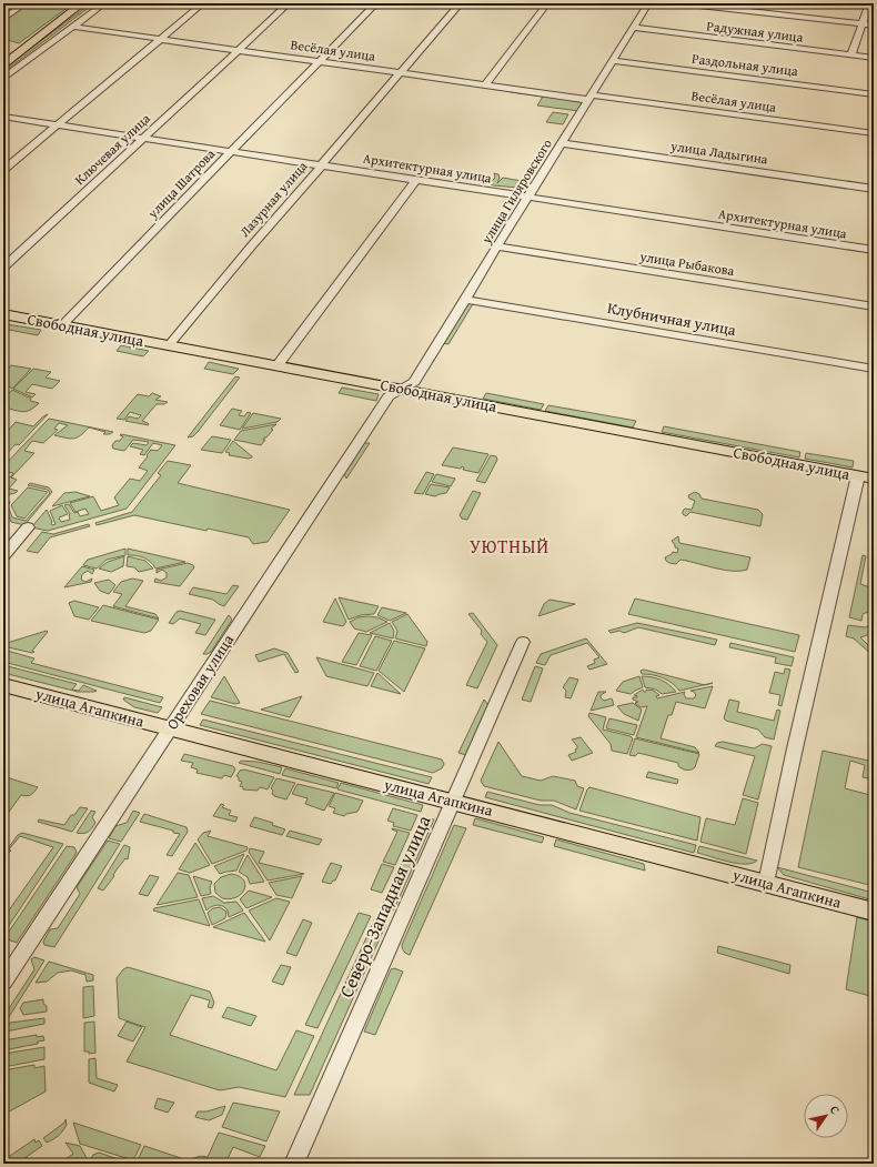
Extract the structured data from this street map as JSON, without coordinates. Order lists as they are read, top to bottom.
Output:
{
  "streets": {
    "main road": ["Свободная улица", "улица Агапкина"],
    "street": [
      "Радужная улица",
      "Весёлая улица",
      "Раздольная улица",
      "Ключевая улица",
      "улица Ладыгина",
      "Архитектурная улица",
      "улица Шатрова",
      "улица Гиляровского",
      "Лазурная улица",
      "улица Рыбакова",
      "Клубничная улица",
      "Ореховая улица",
      "Северо-Западная улица"
    ]
  },
  "crossings": [
    ["Радужная улица", "улица Гиляровского"],
    ["Весёлая улица", "Ключевая улица"],
    ["Весёлая улица", "улица Шатрова"],
    ["Весёлая улица", "улица Гиляровского"],
    ["Весёлая улица", "Лазурная улица"],
    ["Раздольная улица", "улица Гиляровского"],
    ["Ключевая улица", "Архитектурная улица"],
    ["улица Ладыгина", "улица Гиляровского"],
    ["Архитектурная улица", "улица Шатрова"],
    ["Архитектурная улица", "улица Гиляровского"],
    ["Архитектурная улица", "Лазурная улица"],
    ["улица Шатрова", "Свободная улица"],
    ["улица Гиляровского", "улица Рыбакова"],
    ["улица Гиляровского", "Клубничная улица"],
    ["улица Гиляровского", "Свободная улица"],
    ["улица Гиляровского", "Ореховая улица"],
    ["Лазурная улица", "Свободная улица"],
    ["Свободная улица", "Ореховая улица"],
    ["Ореховая улица", "улица Агапкина"],
    ["улица Агапкина", "Северо-Западная улица"]
  ],
  "districts": ["УЮТНЫЙ"],
  "north": "top right"
}
